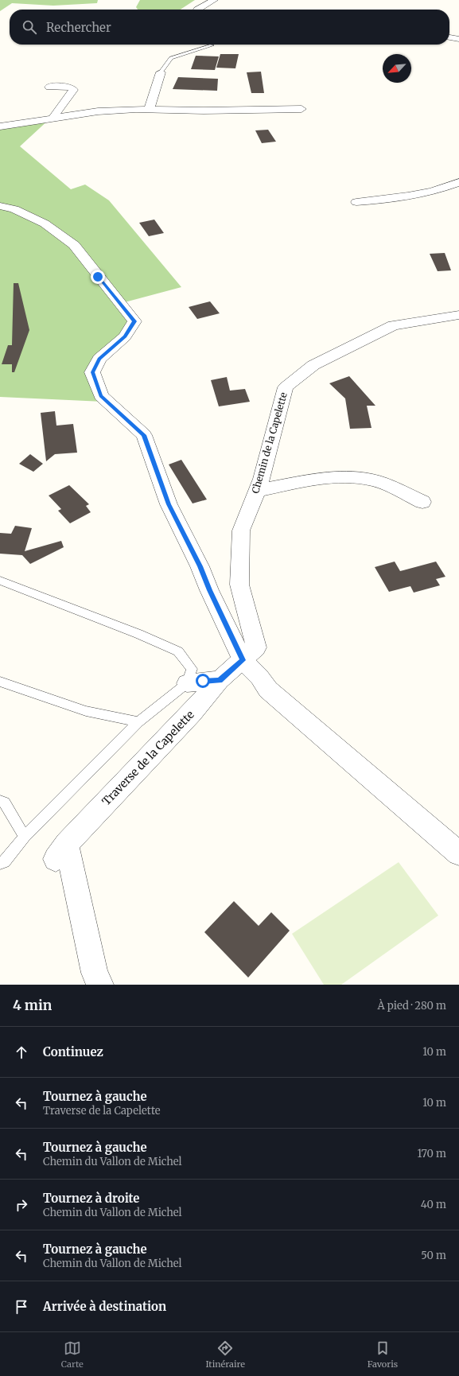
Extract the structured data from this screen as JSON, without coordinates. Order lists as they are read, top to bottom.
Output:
{
  "streets": {
    "street": ["Chemin de la Capelette", "Traverse de la Capelette"]
  },
  "crossings": [
    ["Chemin de la Capelette", "Traverse de la Capelette"]
  ],
  "north": "bottom left",
  "page": {
    "search": "Rechercher",
    "heading": ["4 min", "À pied · 280 m"],
    "list": [
      ["Continuez", "10 m"],
      ["Tournez à gauche", "Traverse de la Capelette", "10 m"],
      ["Tournez à gauche", "Chemin du Vallon de Michel", "170 m"],
      ["Tournez à droite", "Chemin du Vallon de Michel", "40 m"],
      ["Tournez à gauche", "Chemin du Vallon de Michel", "50 m"],
      "Arrivée à destination"
    ],
    "nav": ["Carte", "Itinéraire", "Favoris"]
  }
}
